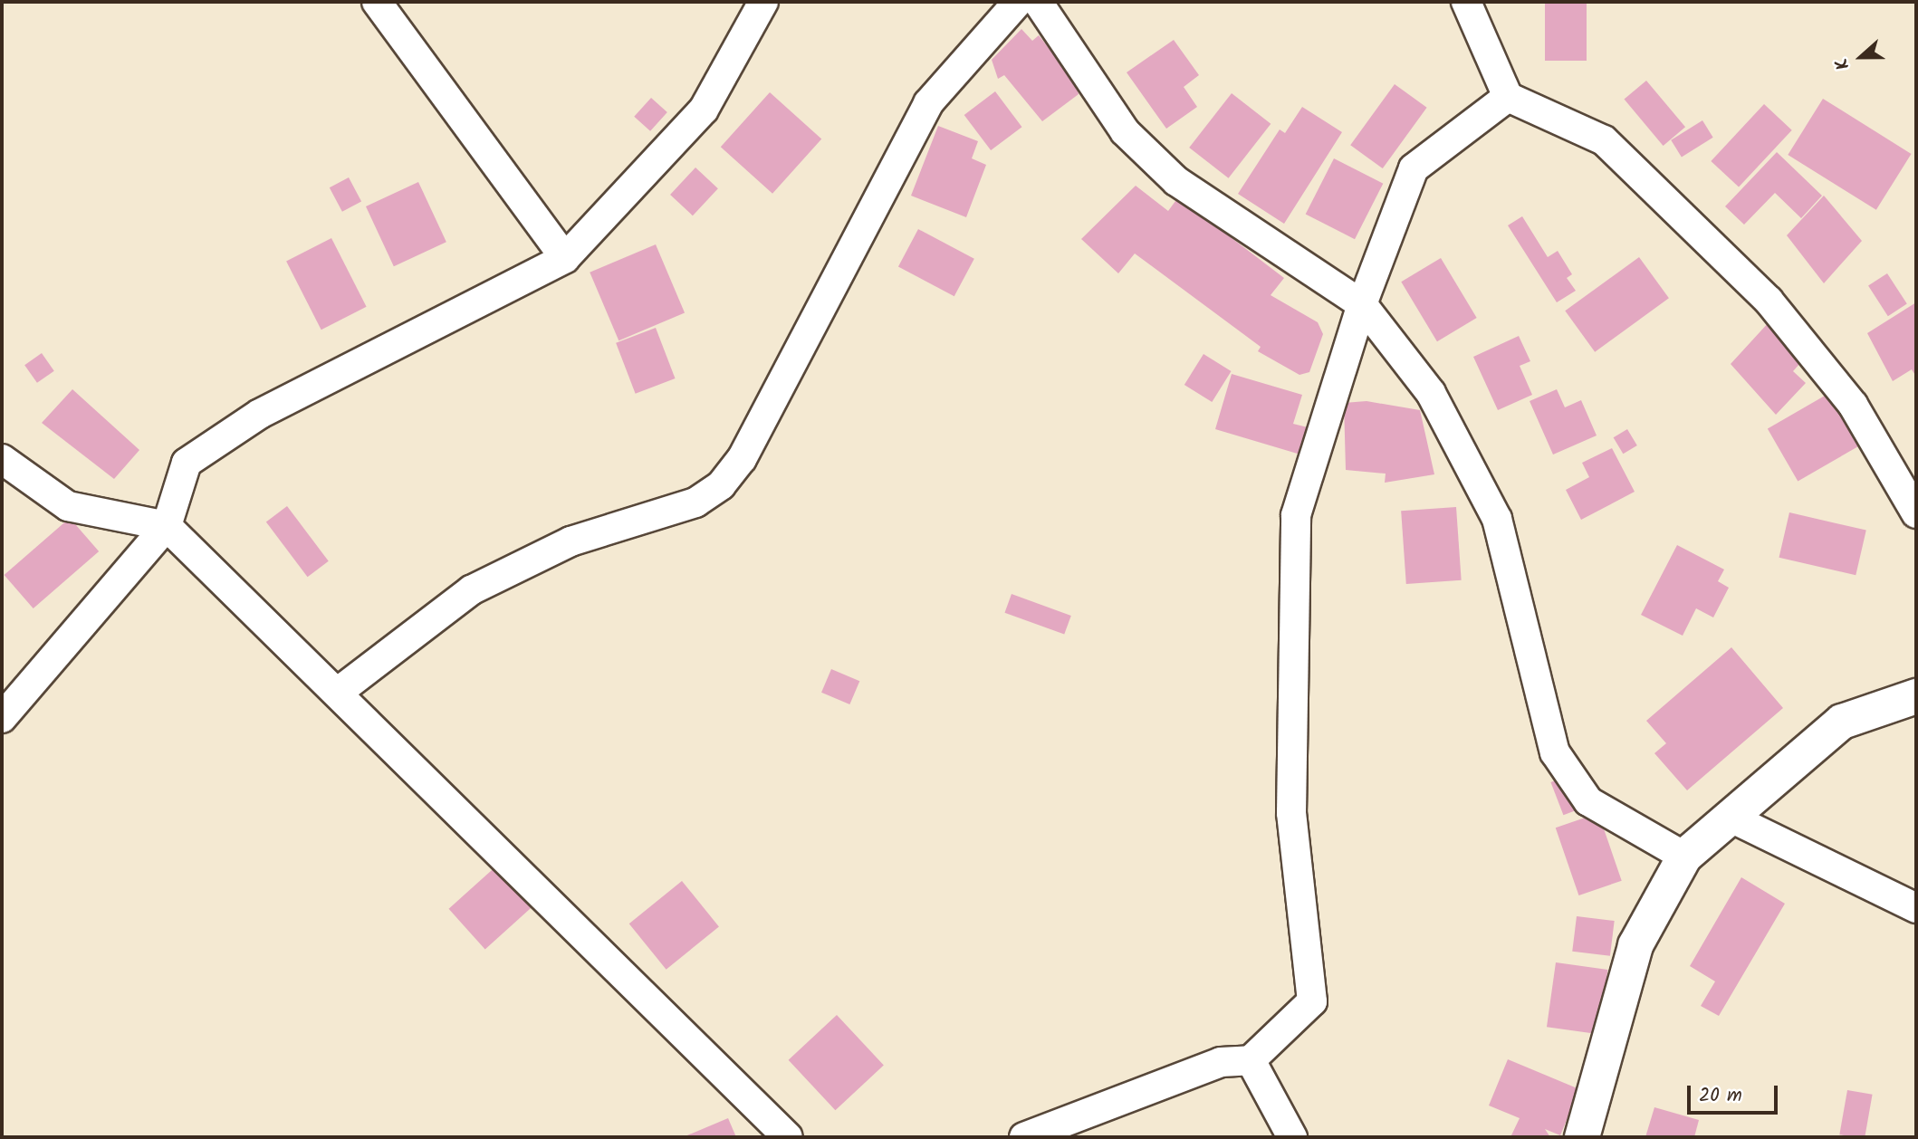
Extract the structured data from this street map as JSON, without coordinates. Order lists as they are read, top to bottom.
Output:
{
  "scale_bar": "20 m",
  "north": "left"
}
